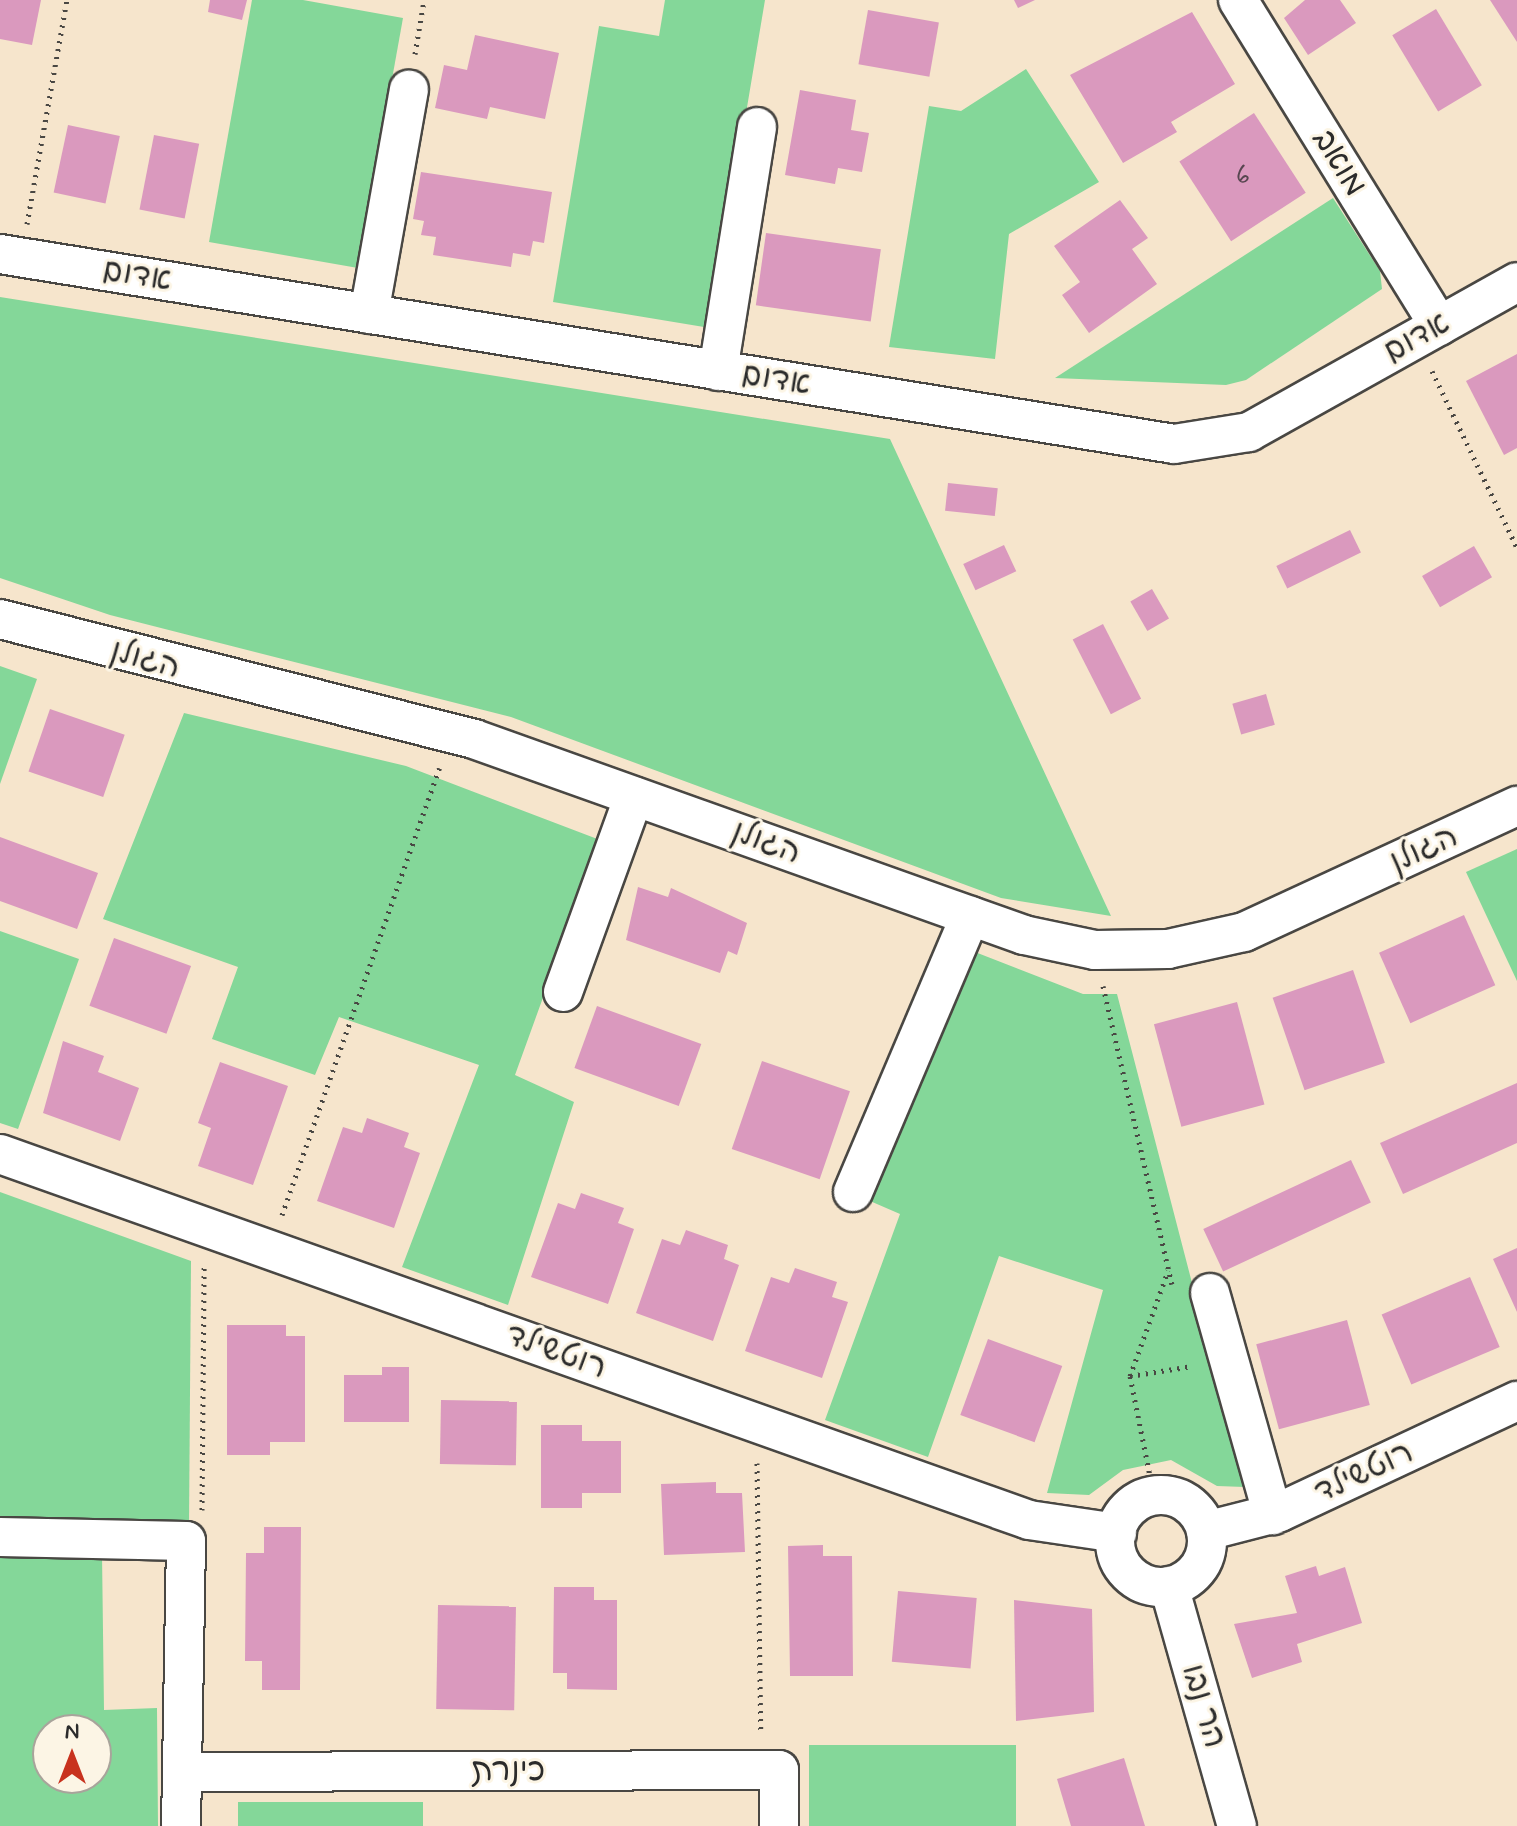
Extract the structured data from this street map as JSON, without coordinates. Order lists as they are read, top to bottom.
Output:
{
  "streets": {
    "street": [
      "מואב",
      "אדום",
      "הגולן",
      "רוטשילד",
      "הר נבו",
      "כינרת"
    ]
  },
  "crossings": [
    ["מואב", "אדום"],
    ["רוטשילד", "הר נבו"]
  ],
  "house_numbers": ["6"],
  "north": "top"
}
